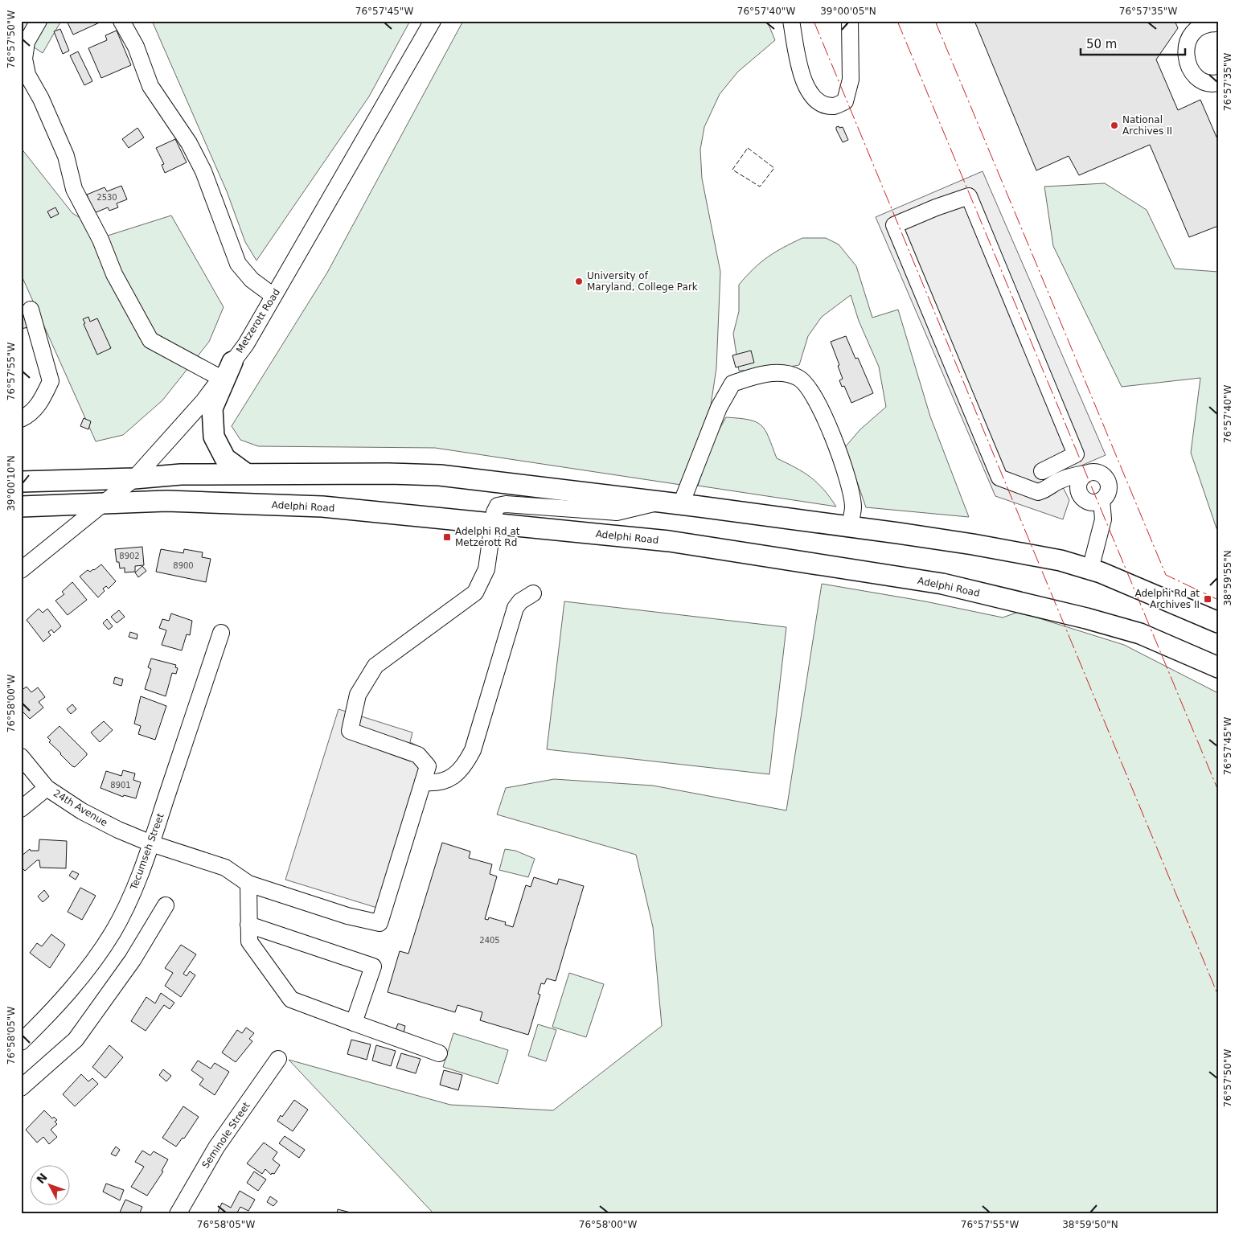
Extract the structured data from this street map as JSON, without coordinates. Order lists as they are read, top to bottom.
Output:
{
  "streets": {
    "main road": ["Adelphi Road"],
    "street": [
      "Metzerott Road",
      "24th Avenue",
      "Tecumseh Street",
      "Seminole Street"
    ]
  },
  "crossings": [
    ["Metzerott Road", "Adelphi Road"],
    ["24th Avenue", "Tecumseh Street"]
  ],
  "places": {
    "other": ["National Archives II", "University of Maryland, College Park"],
    "transit": ["Adelphi Rd at Metzerott Rd", "Adelphi Rd at Archives II"]
  },
  "house_numbers": [
    "2530",
    "8902",
    "8900",
    "8901",
    "2405"
  ],
  "scale_bar": "50 m",
  "north": "top left",
  "coordinates": [
    "76°57'45\"W",
    "76°57'40\"W",
    "39°00'05\"N",
    "76°57'35\"W",
    "76°57'50\"W",
    "76°57'55\"W",
    "39°00'10\"N",
    "38°59'55\"N",
    "76°58'00\"W",
    "76°58'05\"W",
    "38°59'50\"N"
  ]
}
